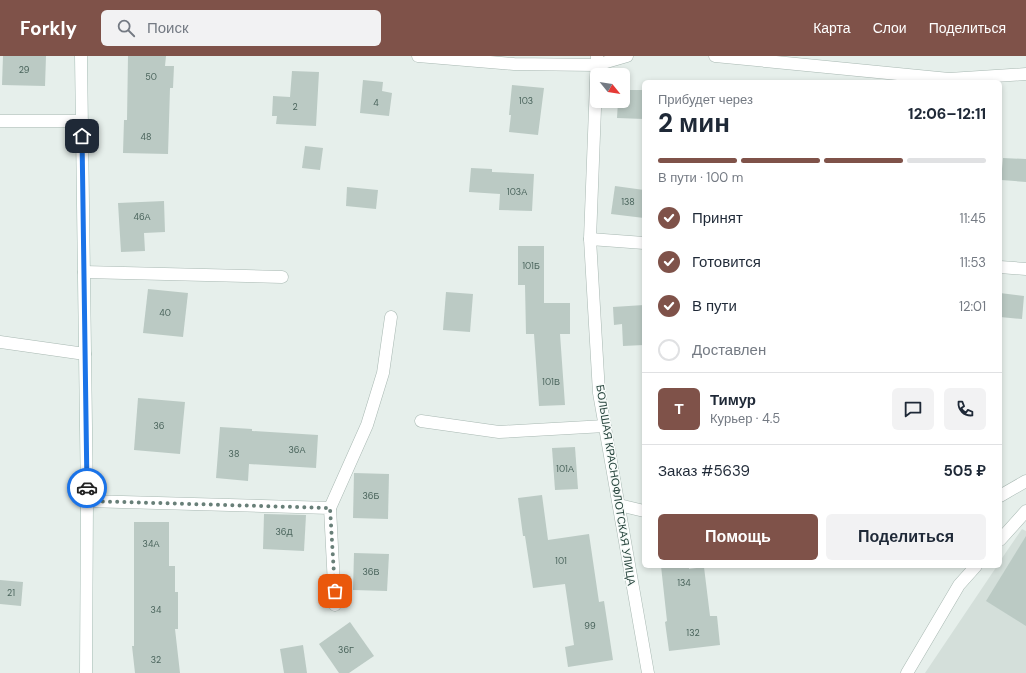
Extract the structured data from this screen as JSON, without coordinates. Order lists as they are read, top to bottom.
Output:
{
  "streets": {
    "street": ["БОЛЬШАЯ КРАСНОФЛОТСКАЯ УЛИЦА"]
  },
  "house_numbers": [
    "29",
    "50",
    "103",
    "4",
    "2",
    "48",
    "103А",
    "138",
    "46А",
    "101Б",
    "40",
    "101В",
    "36",
    "36А",
    "38",
    "101А",
    "36Б",
    "36Д",
    "34А",
    "101",
    "36В",
    "134",
    "21",
    "34",
    "99",
    "132",
    "36Г",
    "32"
  ],
  "north": "bottom right",
  "page": {
    "header": "Forkly",
    "search": "Поиск",
    "nav": ["Карта", "Слои", "Поделиться"],
    "heading": ["2 мин", "Прибудет через", "12:06–12:11"],
    "panel": [
      "Тимур",
      "Курьер · 4.5",
      "Заказ #5639",
      "505 ₽"
    ],
    "bar": "В пути · 100 m",
    "list": [
      ["Принят", "11:45"],
      ["Готовится", "11:53"],
      ["В пути", "12:01"],
      "Доставлен"
    ],
    "round": "Т",
    "buttons": ["Помощь", "Поделиться"]
  }
}
